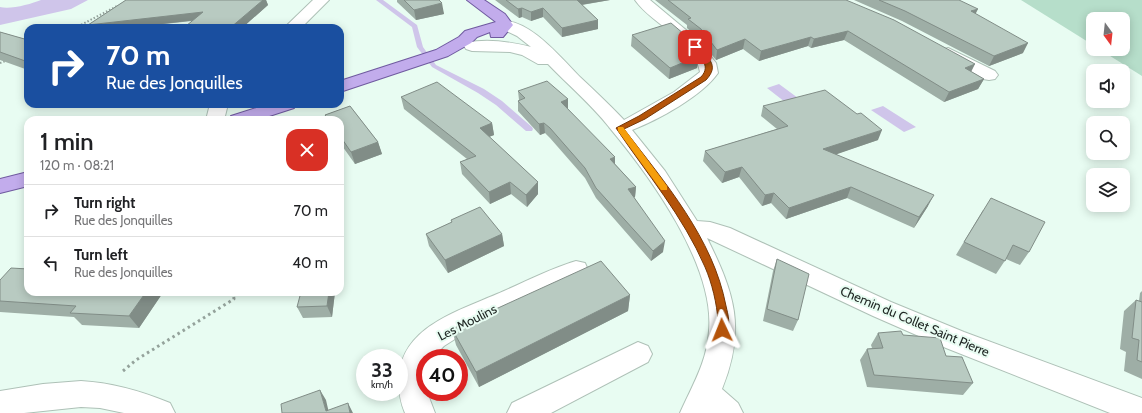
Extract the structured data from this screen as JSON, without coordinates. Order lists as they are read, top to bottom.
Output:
{
  "streets": {
    "street": ["Chemin du Collet Saint Pierre", "Les Moulins"]
  },
  "north": "bottom",
  "page": {
    "turn": ["70 m", "Rue des Jonquilles"],
    "heading": ["1 min", "120 m · 08:21"],
    "list": [
      {
        "name": "Turn right",
        "note": "Rue des Jonquilles",
        "value": "70 m"
      },
      {
        "name": "Turn left",
        "note": "Rue des Jonquilles",
        "value": "40 m"
      }
    ],
    "speed": "33 km/h",
    "limit": "40"
  }
}
